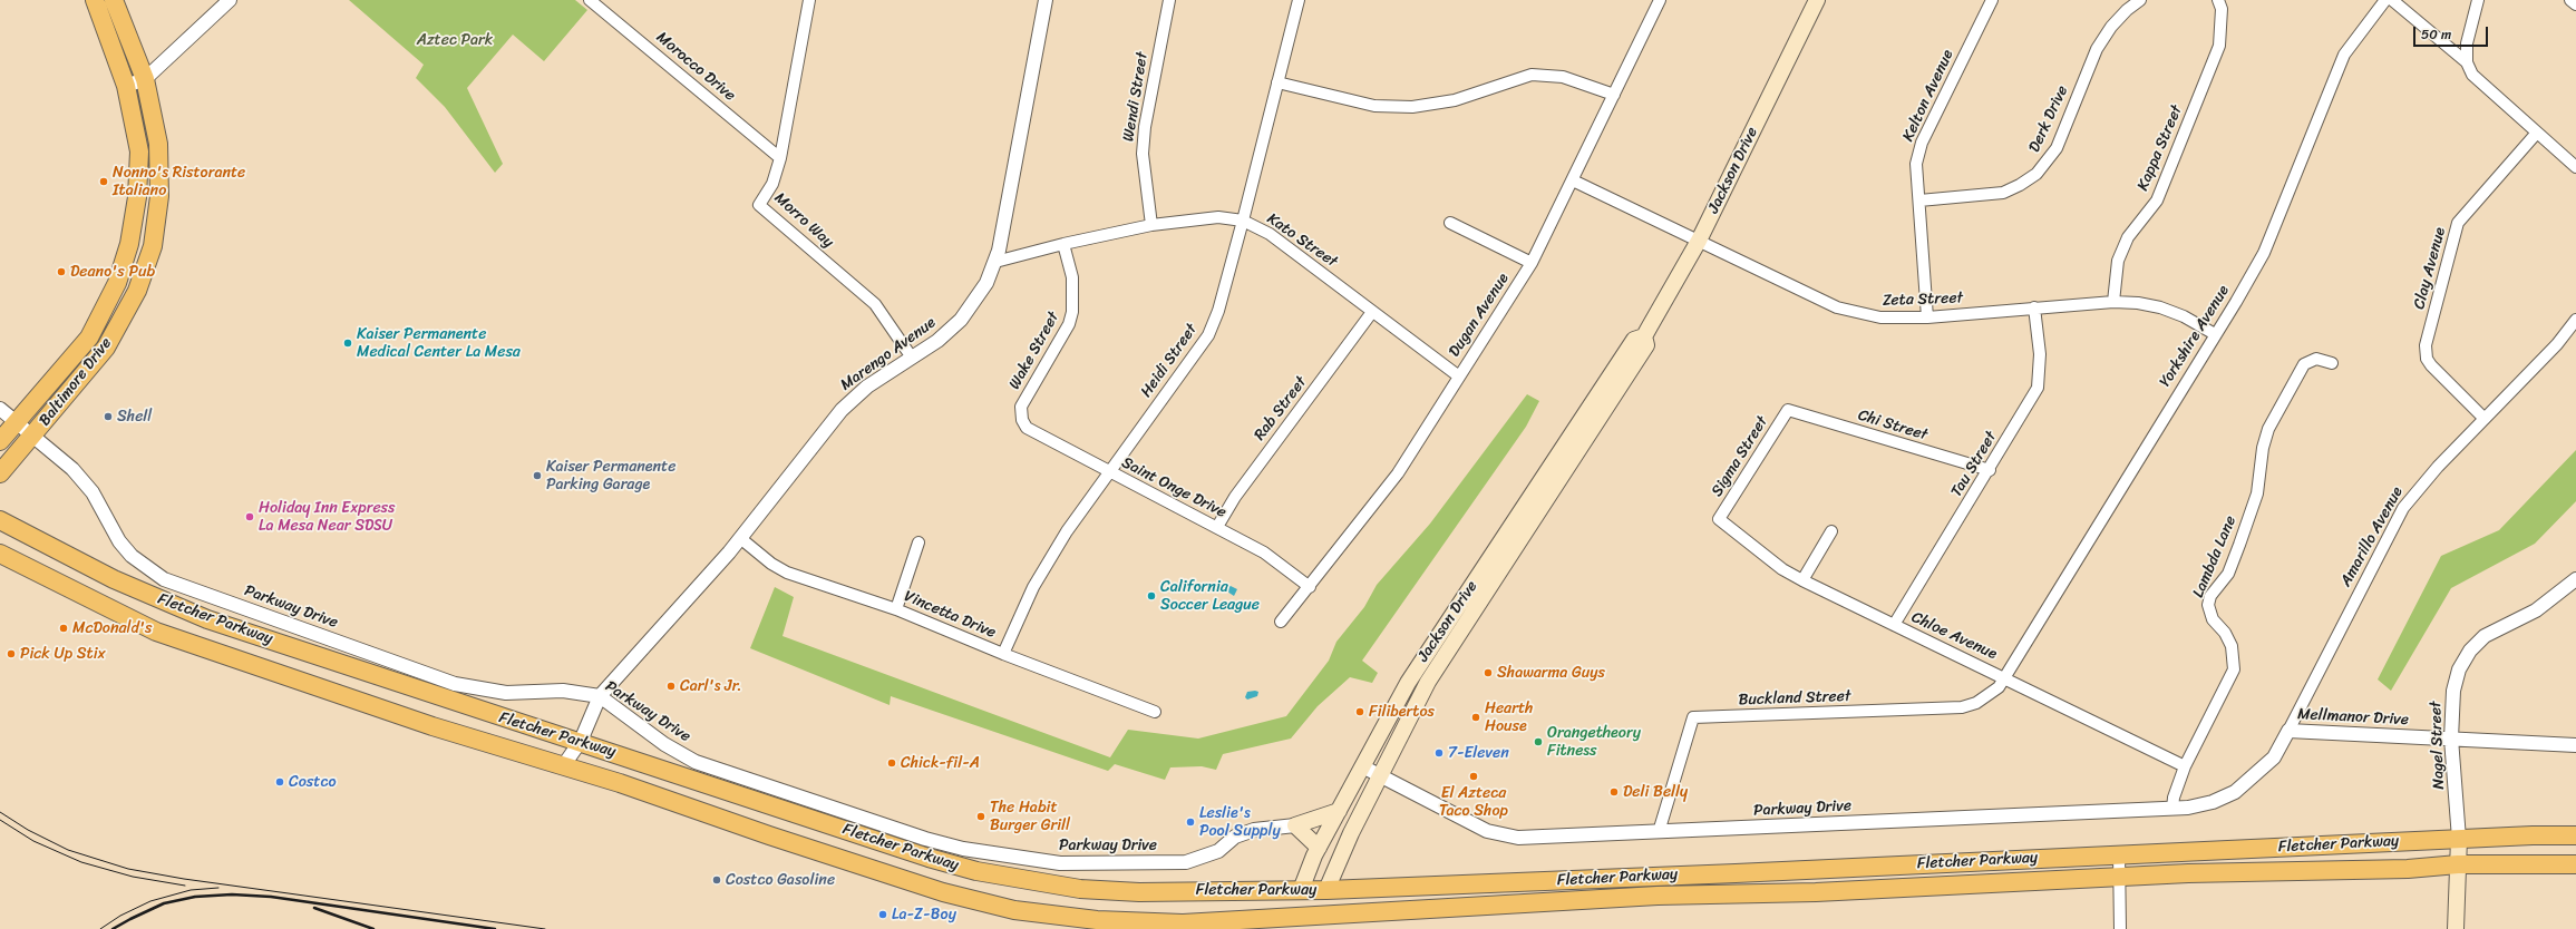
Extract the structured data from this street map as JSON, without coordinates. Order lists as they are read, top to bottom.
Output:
{
  "streets": {
    "main road": ["Jackson Drive", "Baltimore Drive", "Fletcher Parkway"],
    "street": [
      "Morocco Drive",
      "Kelton Avenue",
      "Wendi Street",
      "Derk Drive",
      "Kappa Street",
      "Morro Way",
      "Kato Street",
      "Clay Avenue",
      "Zeta Street",
      "Dugan Avenue",
      "Yorkshire Avenue",
      "Wake Street",
      "Marengo Avenue",
      "Heidi Street",
      "Rab Street",
      "Chi Street",
      "Sigma Street",
      "Tau Street",
      "Saint Onge Drive",
      "Amarillo Avenue",
      "Lambda Lane",
      "Parkway Drive",
      "Vincetta Drive",
      "Chloe Avenue",
      "Buckland Street",
      "Mellmanor Drive",
      "Nagel Street"
    ]
  },
  "crossings": [
    ["Morocco Drive", "Morro Way"],
    ["Kelton Avenue", "Derk Drive"],
    ["Kelton Avenue", "Zeta Street"],
    ["Wendi Street", "Kato Street"],
    ["Kappa Street", "Zeta Street"],
    ["Jackson Drive", "Zeta Street"],
    ["Jackson Drive", "Parkway Drive"],
    ["Jackson Drive", "Fletcher Parkway"],
    ["Morro Way", "Marengo Avenue"],
    ["Kato Street", "Dugan Avenue"],
    ["Kato Street", "Wake Street"],
    ["Kato Street", "Marengo Avenue"],
    ["Kato Street", "Heidi Street"],
    ["Kato Street", "Rab Street"],
    ["Clay Avenue", "Amarillo Avenue"],
    ["Zeta Street", "Dugan Avenue"],
    ["Zeta Street", "Yorkshire Avenue"],
    ["Zeta Street", "Tau Street"],
    ["Dugan Avenue", "Saint Onge Drive"],
    ["Yorkshire Avenue", "Chloe Avenue"],
    ["Yorkshire Avenue", "Buckland Street"],
    ["Wake Street", "Saint Onge Drive"],
    ["Marengo Avenue", "Parkway Drive"],
    ["Marengo Avenue", "Vincetta Drive"],
    ["Marengo Avenue", "Fletcher Parkway"],
    ["Heidi Street", "Saint Onge Drive"],
    ["Heidi Street", "Vincetta Drive"],
    ["Baltimore Drive", "Parkway Drive"],
    ["Rab Street", "Saint Onge Drive"],
    ["Chi Street", "Sigma Street"],
    ["Chi Street", "Tau Street"],
    ["Sigma Street", "Chloe Avenue"],
    ["Tau Street", "Chloe Avenue"],
    ["Amarillo Avenue", "Parkway Drive"],
    ["Amarillo Avenue", "Mellmanor Drive"],
    ["Lambda Lane", "Parkway Drive"],
    ["Lambda Lane", "Chloe Avenue"],
    ["Parkway Drive", "Buckland Street"],
    ["Fletcher Parkway", "Nagel Street"],
    ["Chloe Avenue", "Buckland Street"],
    ["Mellmanor Drive", "Nagel Street"]
  ],
  "parks": ["Aztec Park"],
  "places": [
    "Nonno's Ristorante Italiano",
    "Deano's Pub",
    "Kaiser Permanente Medical Center La Mesa",
    "Shell",
    "Kaiser Permanente Parking Garage",
    "Holiday Inn Express La Mesa Near SDSU",
    "California Soccer League",
    "McDonald's",
    "Pick Up Stix",
    "Shawarma Guys",
    "Carl's Jr.",
    "Filibertos",
    "Hearth House",
    "Orangetheory Fitness",
    "7-Eleven",
    "Chick-fil-A",
    "El Azteca Taco Shop",
    "Costco",
    "Deli Belly",
    "The Habit Burger Grill",
    "Leslie's Pool Supply",
    "Costco Gasoline",
    "La-Z-Boy"
  ],
  "scale_bar": "50 m"
}
